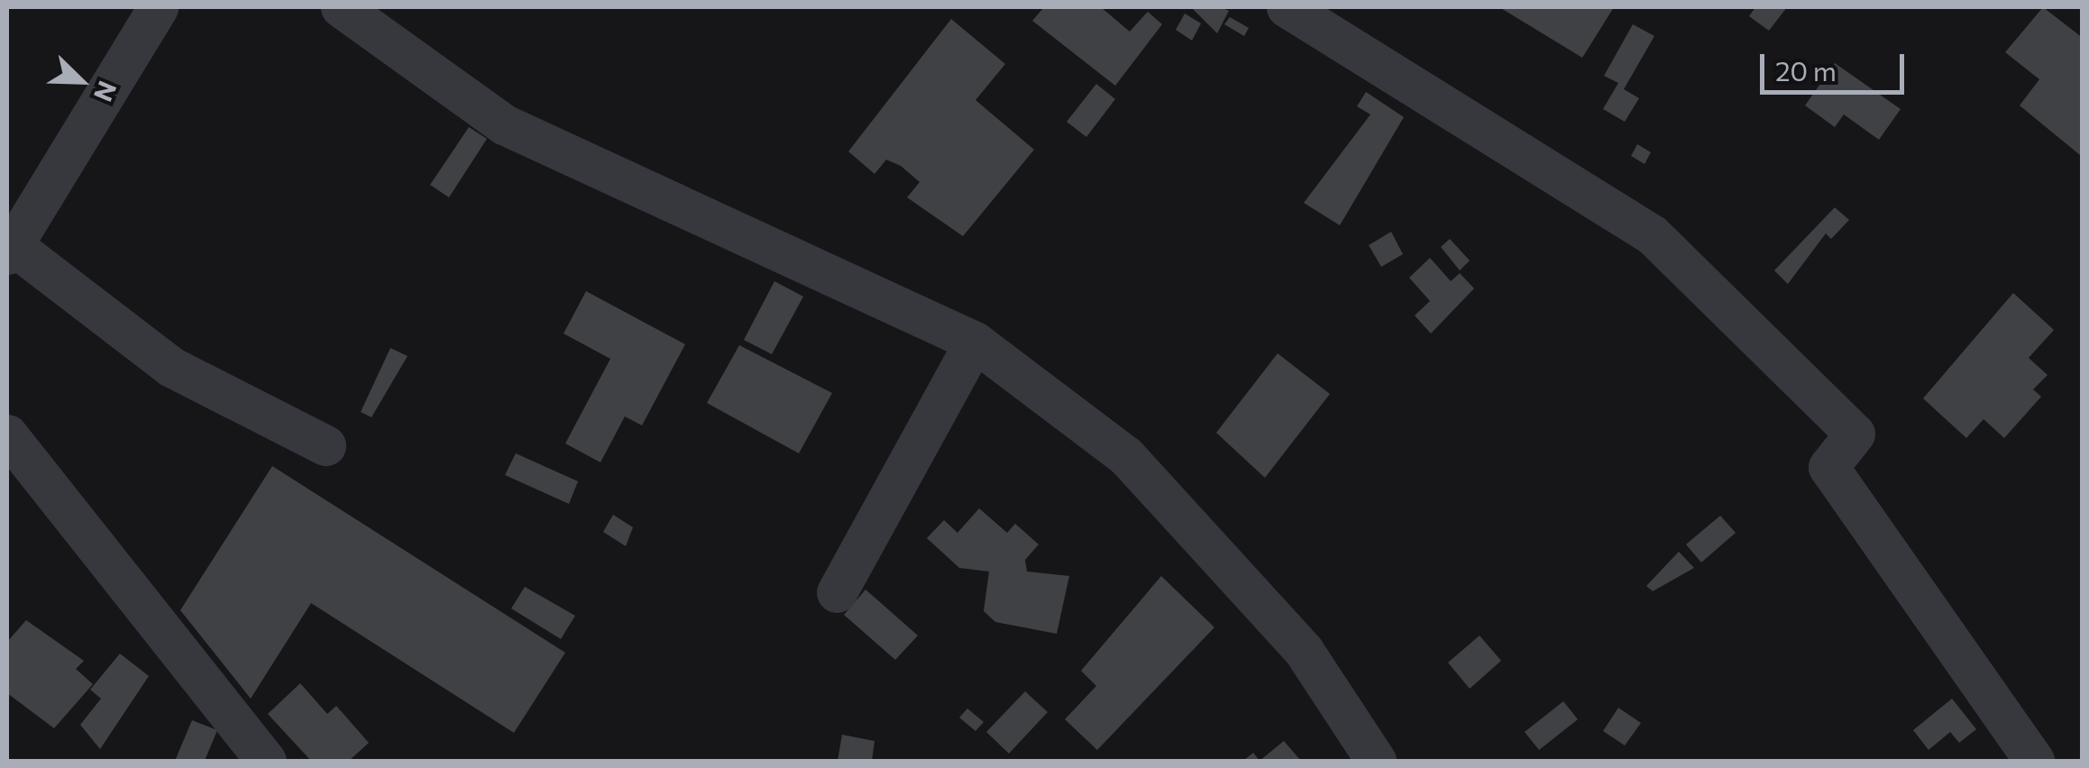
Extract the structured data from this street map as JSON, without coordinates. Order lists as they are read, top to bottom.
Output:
{
  "scale_bar": "20 m",
  "north": "bottom right"
}
